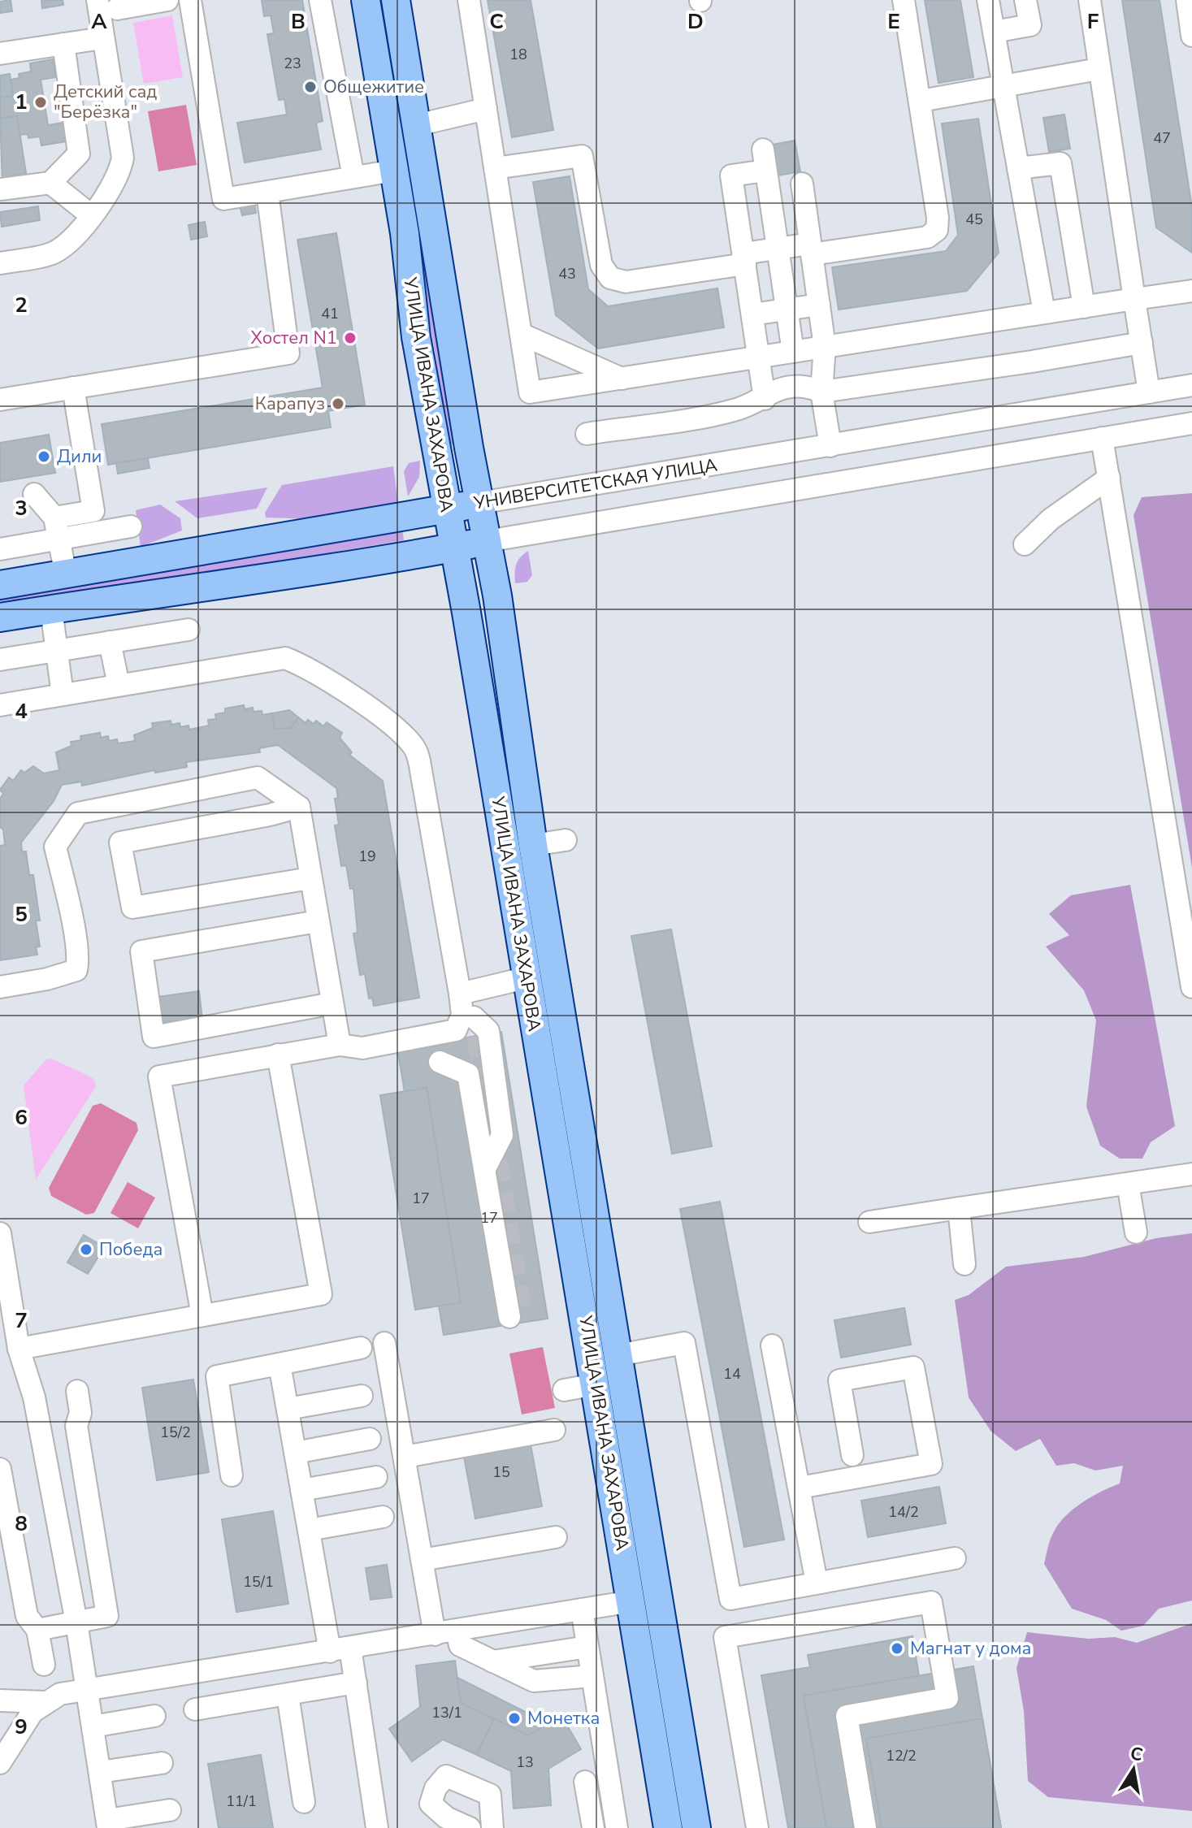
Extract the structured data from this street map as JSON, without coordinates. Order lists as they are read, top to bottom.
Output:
{
  "streets": {
    "main road": ["УЛИЦА ИВАНА ЗАХАРОВА", "УНИВЕРСИТЕТСКАЯ УЛИЦА"]
  },
  "crossings": [
    ["УЛИЦА ИВАНА ЗАХАРОВА", "УНИВЕРСИТЕТСКАЯ УЛИЦА"]
  ],
  "places": [
    "Общежитие",
    "Детский сад \"Берёзка\"",
    "Хостел N1",
    "Карапуз",
    "Дили",
    "Победа",
    "Магнат у дома",
    "Монетка"
  ],
  "house_numbers": [
    "18",
    "23",
    "47",
    "45",
    "43",
    "41",
    "19",
    "17",
    "17",
    "14",
    "15/2",
    "15",
    "14/2",
    "15/1",
    "13/1",
    "12/2",
    "13",
    "11/1"
  ],
  "north": "top",
  "grid": {
    "columns": [
      "A",
      "B",
      "C",
      "D",
      "E",
      "F"
    ],
    "rows": [
      "1",
      "2",
      "3",
      "4",
      "5",
      "6",
      "7",
      "8",
      "9"
    ]
  }
}
